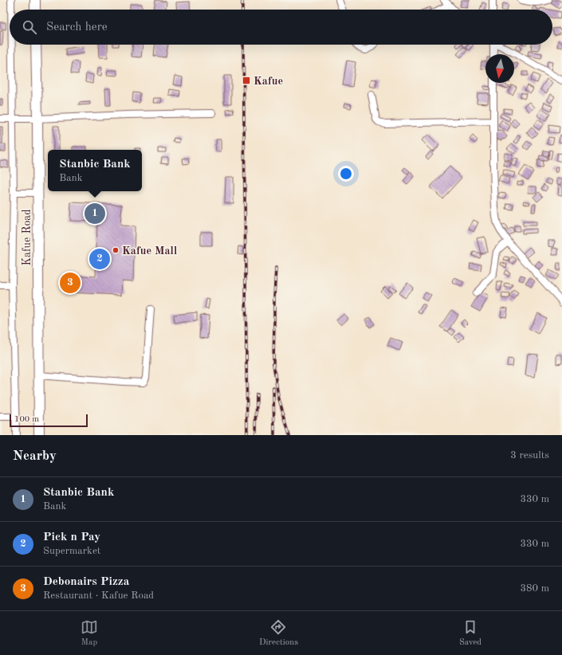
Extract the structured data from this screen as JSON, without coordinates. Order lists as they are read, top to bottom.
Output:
{
  "streets": {
    "highway": ["Kafue Road"]
  },
  "places": {
    "transit": ["Kafue"],
    "other": ["Kafue Mall"]
  },
  "scale_bar": "100 m",
  "north": "bottom",
  "page": {
    "search": "Search here",
    "popup": ["Stanbic Bank", "Bank"],
    "pins": ["1", "2", "3"],
    "scale": "100 m",
    "heading": ["Nearby", "3 results"],
    "list": [
      {
        "mark": "1",
        "name": "Stanbic Bank",
        "note": "Bank",
        "value": "330 m"
      },
      {
        "mark": "2",
        "name": "Pick n Pay",
        "note": "Supermarket",
        "value": "330 m"
      },
      {
        "mark": "3",
        "name": "Debonairs Pizza",
        "note": "Restaurant · Kafue Road",
        "value": "380 m"
      }
    ],
    "nav": ["Map", "Directions", "Saved"]
  }
}
